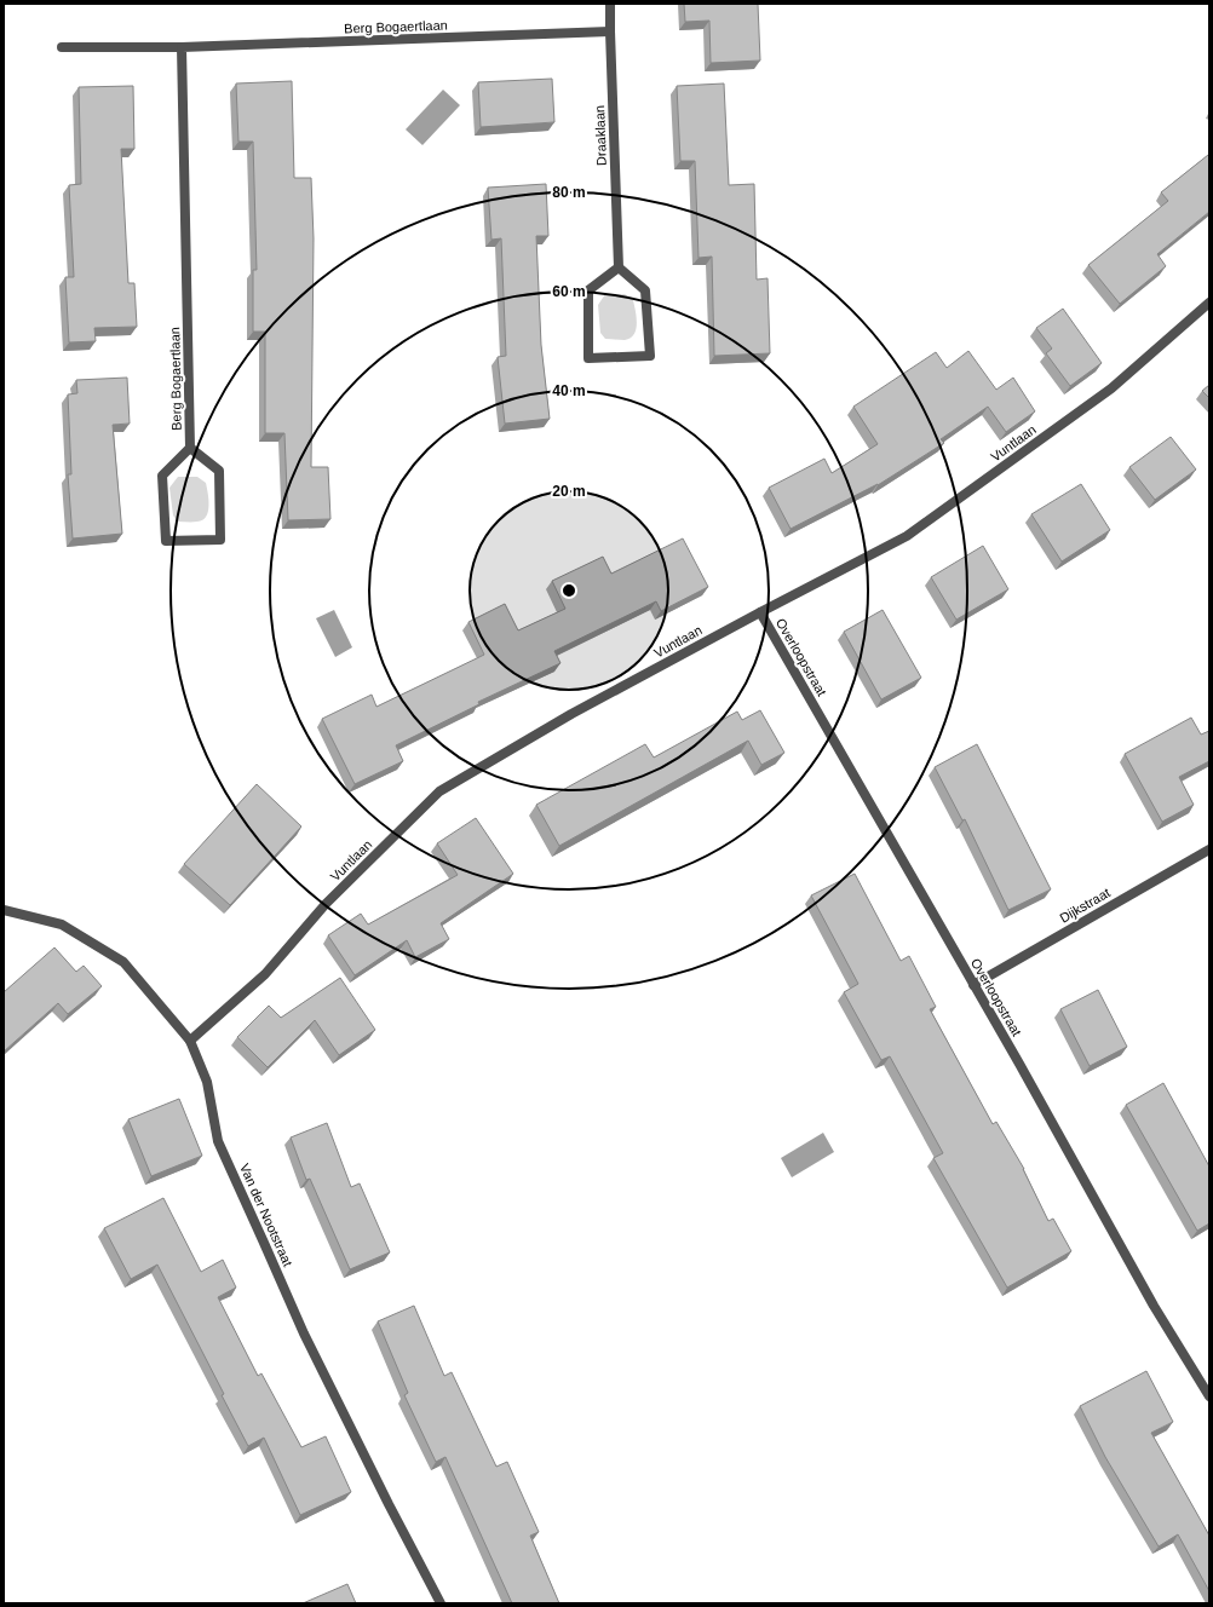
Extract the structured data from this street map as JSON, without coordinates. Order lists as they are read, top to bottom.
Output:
{
  "streets": {
    "street": [
      "Berg Bogaertlaan",
      "Draaklaan",
      "Vuntlaan",
      "Overloopstraat",
      "Dijkstraat",
      "Van der Nootstraat"
    ]
  },
  "crossings": [
    ["Berg Bogaertlaan", "Draaklaan"],
    ["Vuntlaan", "Overloopstraat"],
    ["Vuntlaan", "Van der Nootstraat"],
    ["Overloopstraat", "Dijkstraat"]
  ],
  "rings": [
    "80 m",
    "60 m",
    "40 m",
    "20 m"
  ]
}
